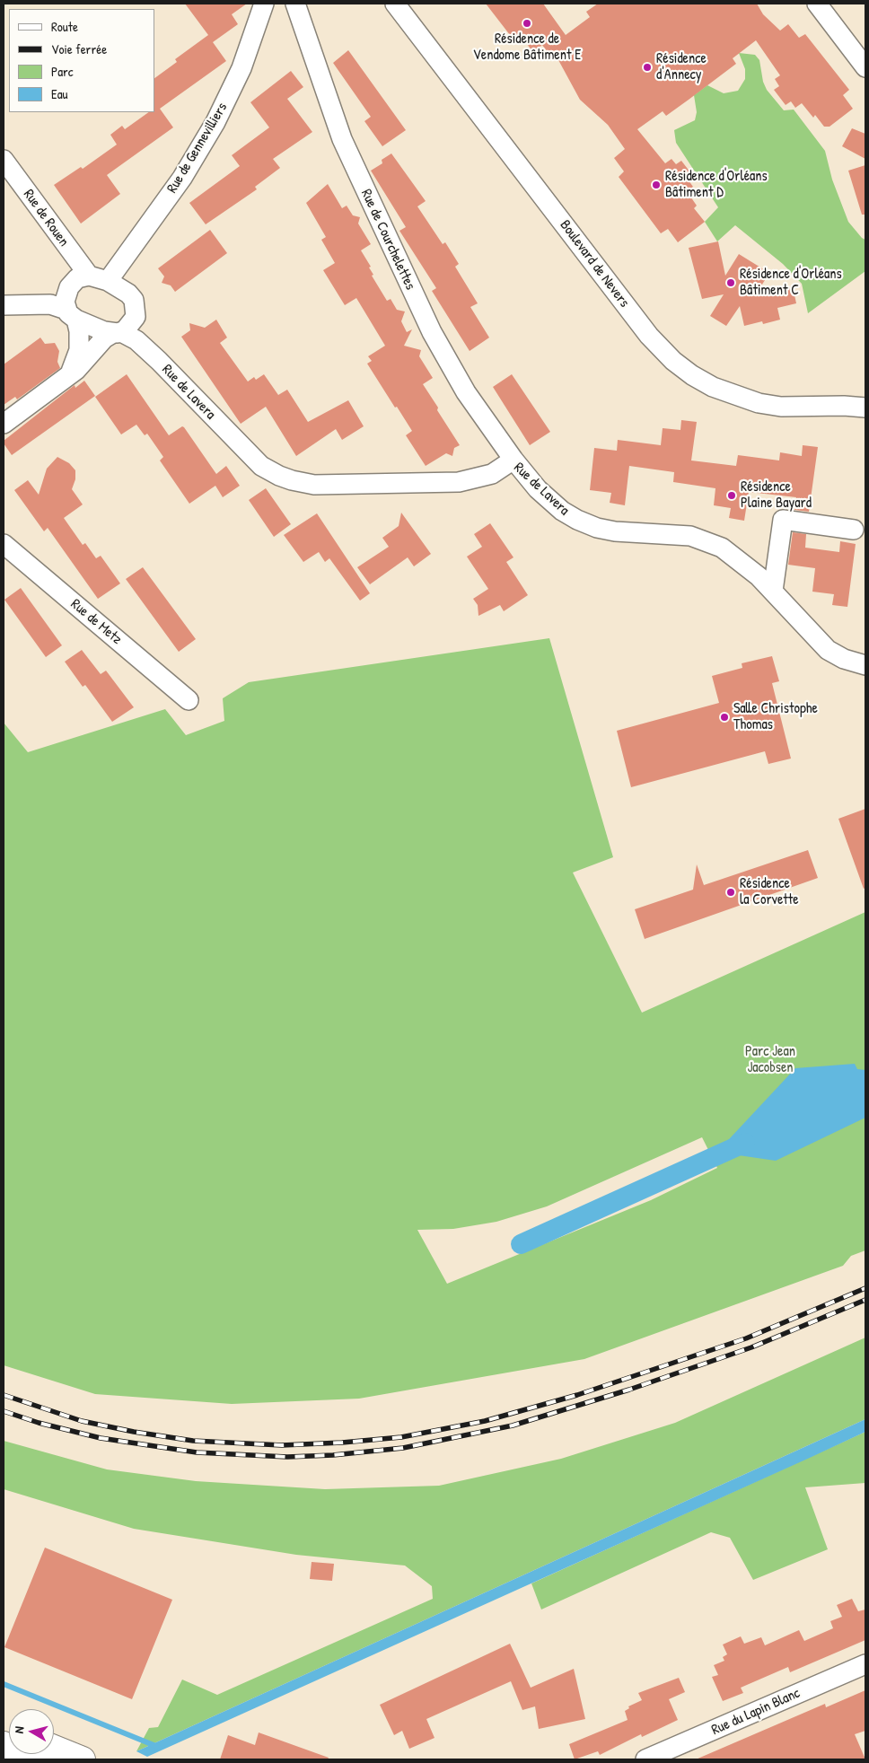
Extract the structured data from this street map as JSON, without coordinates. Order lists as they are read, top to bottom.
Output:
{
  "streets": {
    "street": [
      "Rue de Gennevilliers",
      "Rue de Rouen",
      "Rue de Courchelettes",
      "Boulevard de Nevers",
      "Rue de Lavera",
      "Rue de Metz",
      "Rue du Lapin Blanc"
    ]
  },
  "crossings": [
    ["Rue de Gennevilliers", "Rue de Rouen"],
    ["Rue de Gennevilliers", "Rue de Lavera"],
    ["Rue de Rouen", "Rue de Lavera"],
    ["Rue de Courchelettes", "Rue de Lavera"]
  ],
  "parks": ["Parc Jean Jacobsen"],
  "places": [
    "Résidence de Vendome Bâtiment E",
    "Résidence d'Annecy",
    "Résidence d'Orléans Bâtiment D",
    "Résidence d'Orléans Bâtiment C",
    "Résidence Plaine Bayard",
    "Salle Christophe Thomas",
    "Résidence la Corvette"
  ],
  "legend": [
    "Route",
    "Voie ferrée",
    "Parc",
    "Eau"
  ],
  "north": "left"
}
